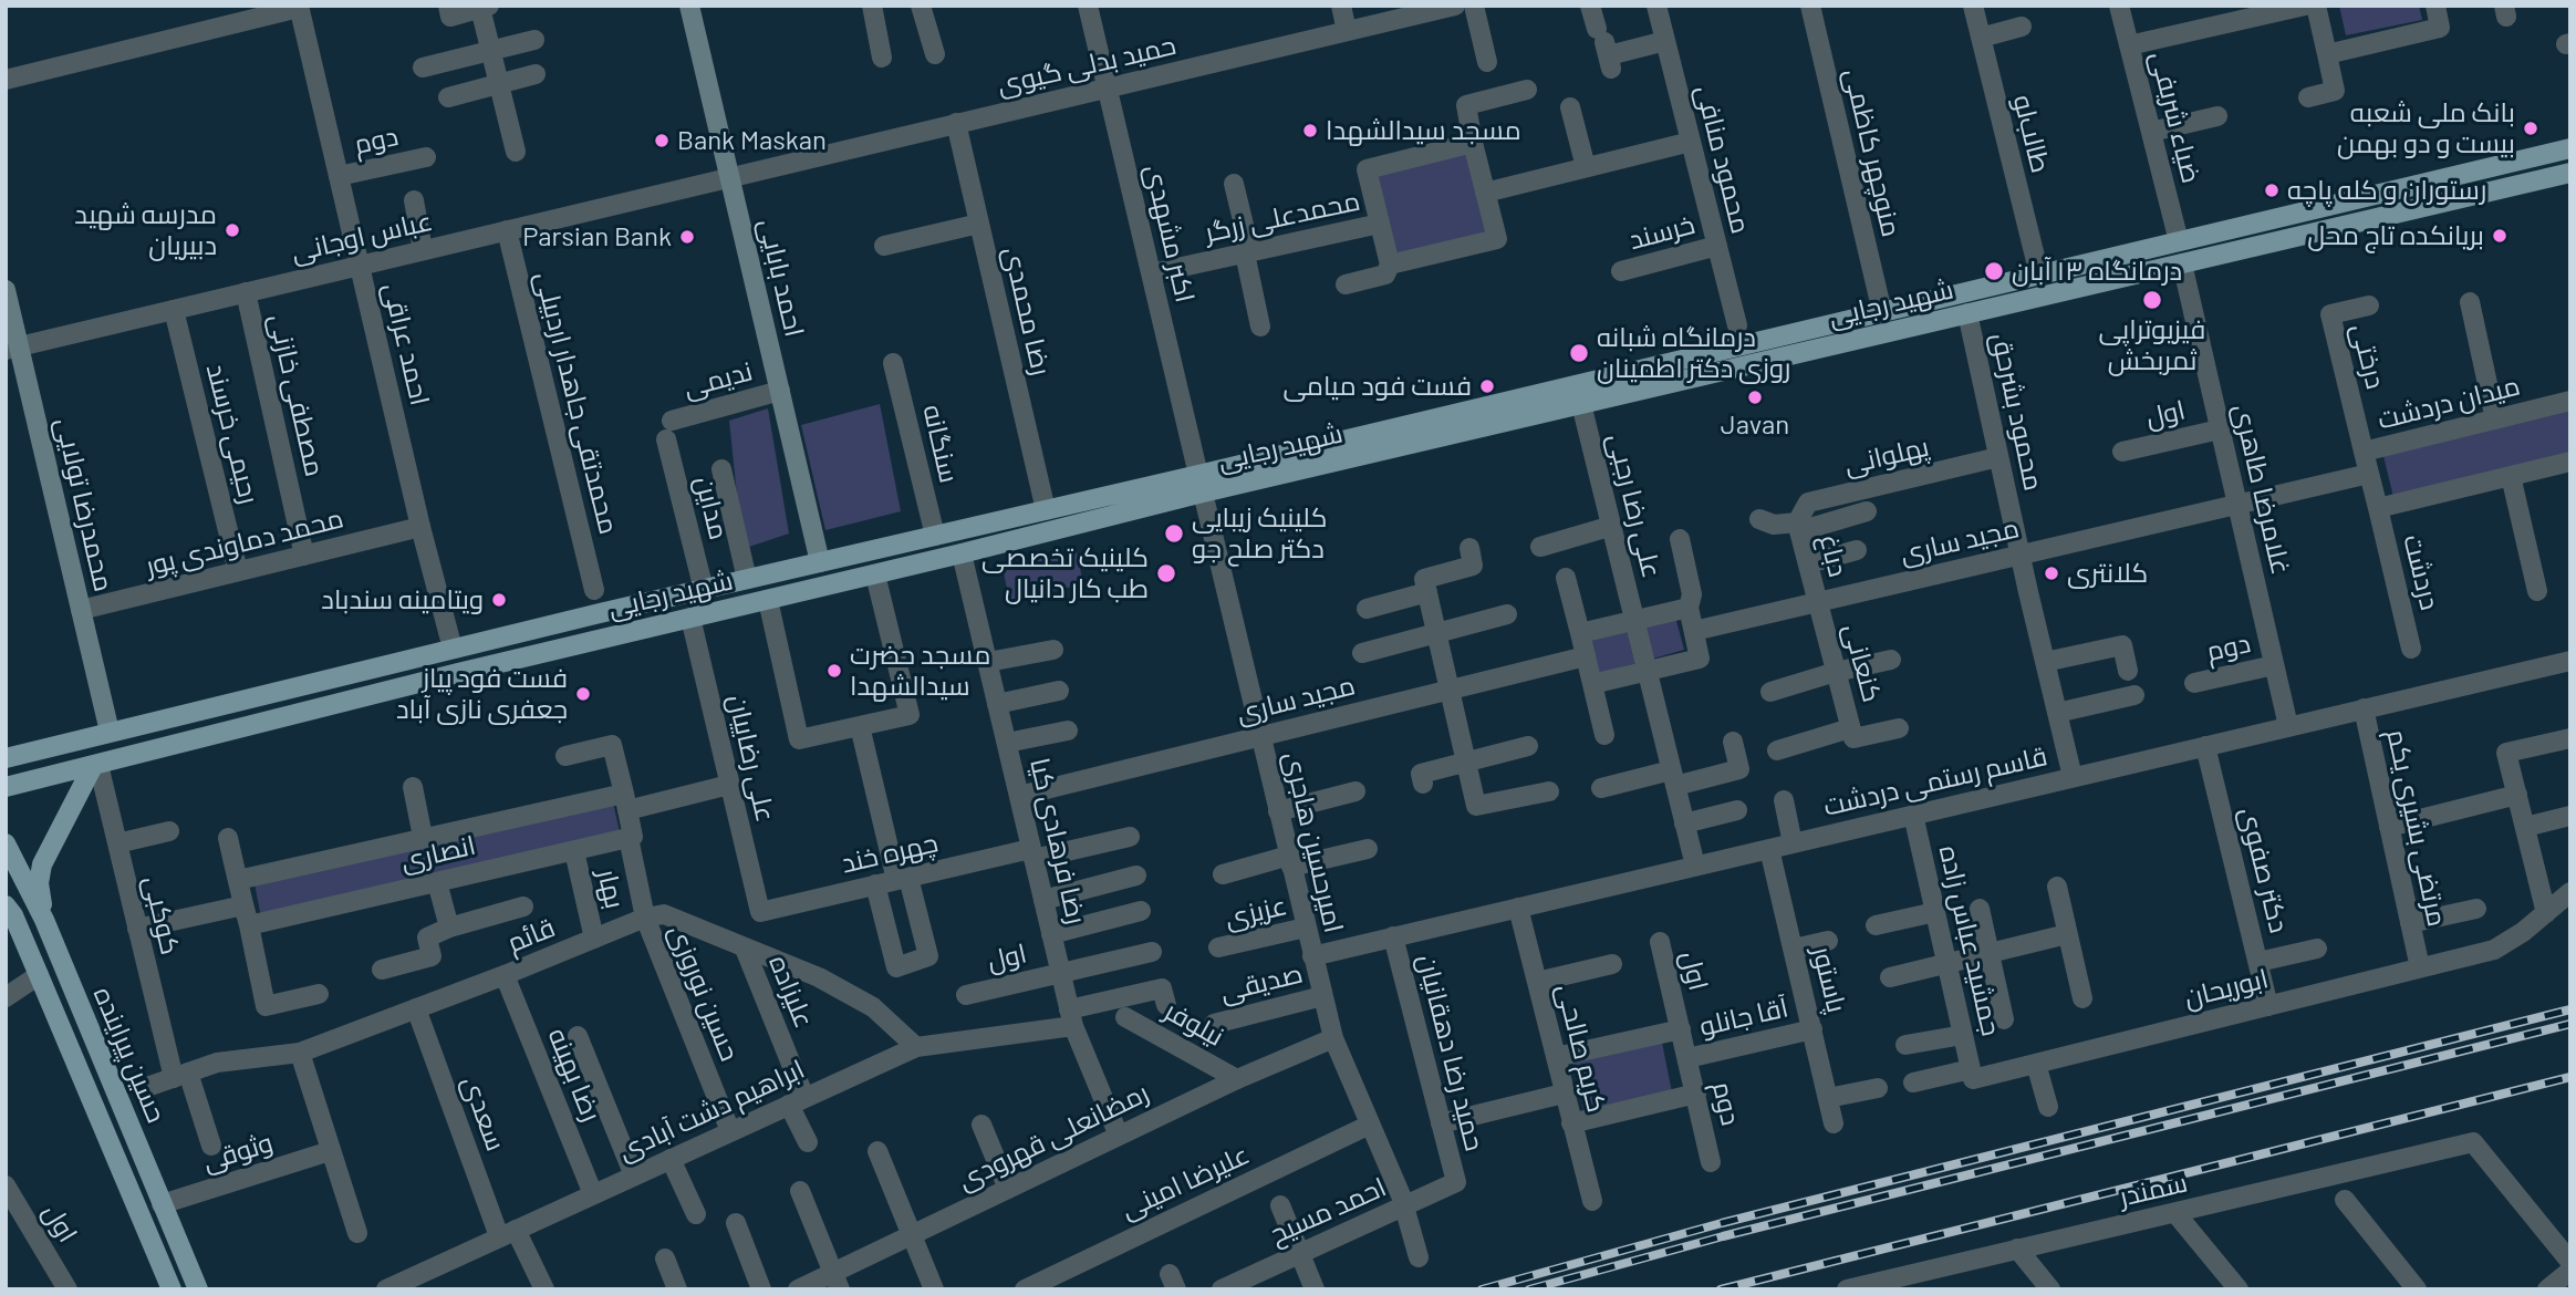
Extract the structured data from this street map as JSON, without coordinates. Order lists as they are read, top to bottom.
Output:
{
  "streets": {
    "main road": [
      "احمد بابایی",
      "شهید رجایی",
      "محمدرضا تولایی",
      "حسین پیراینده"
    ],
    "street": [
      "حمید بدلی گیوی",
      "ضیاء شریفی",
      "طالب‌لو",
      "دوم",
      "منوچهر کاظمی",
      "محمود منافی",
      "محمدعلی زرگر",
      "خرسند",
      "اکبر مشهدی",
      "عباس اوجانی",
      "رضا محمدی",
      "احمد عراقی",
      "درختی",
      "ندیمی",
      "مصطفی خازنی",
      "محمدتقی جاهدار اردبیلی",
      "میدان دردشت",
      "محمود بشرحق",
      "اول",
      "رحیمی خرسند",
      "سنگانه",
      "پهلوانی",
      "غلامرضا طاهری",
      "علی رضا رجبی",
      "مداین",
      "مجید ساری",
      "محمد دماوندی پور",
      "دباغ",
      "دردشت",
      "کنعانی",
      "علی رضاییان",
      "قاسم رستمی دردشت",
      "مرتضی بشیری یکم",
      "رضا فرهادی کیا",
      "امیرحسین هاجری",
      "انصاری",
      "چهره خند",
      "دکتر صفوی",
      "بهار",
      "عزیزی",
      "کوکبی",
      "قائم",
      "جمشید عباس زاده",
      "پاستور",
      "صدیقی",
      "ابوریحان",
      "علیزاده",
      "حسین نوروزی",
      "آقا جانلو",
      "نیلوفر",
      "کریم صالحی",
      "حمید رضا دهقانیان",
      "رضا بهینه",
      "ابراهیم دشت آبادی",
      "سعدی",
      "رمضانعلی قهرودی",
      "وثوقی",
      "علیرضا امینی",
      "سمندر",
      "احمد مسیح"
    ]
  },
  "crossings": [
    ["حمید بدلی گیوی", "اکبر مشهدی"],
    ["حمید بدلی گیوی", "عباس اوجانی"],
    ["حمید بدلی گیوی", "احمد بابایی"],
    ["حمید بدلی گیوی", "رضا محمدی"],
    ["ضیاء شریفی", "شهید رجایی"],
    ["طالب‌لو", "شهید رجایی"],
    ["دوم", "احمد عراقی"],
    ["دوم", "اول"],
    ["دوم", "غلامرضا طاهری"],
    ["دوم", "آقا جانلو"],
    ["منوچهر کاظمی", "شهید رجایی"],
    ["محمود منافی", "خرسند"],
    ["محمدعلی زرگر", "اکبر مشهدی"],
    ["اکبر مشهدی", "شهید رجایی"],
    ["اکبر مشهدی", "امیرحسین هاجری"],
    ["عباس اوجانی", "احمد بابایی"],
    ["عباس اوجانی", "احمد عراقی"],
    ["عباس اوجانی", "مصطفی خازنی"],
    ["عباس اوجانی", "محمدتقی جاهدار اردبیلی"],
    ["عباس اوجانی", "رحیمی خرسند"],
    ["عباس اوجانی", "محمدرضا تولایی"],
    ["احمد بابایی", "شهید رجایی"],
    ["احمد بابایی", "ندیمی"],
    ["شهید رجایی", "رضا محمدی"],
    ["شهید رجایی", "احمد عراقی"],
    ["شهید رجایی", "محمود بشرحق"],
    ["شهید رجایی", "سنگانه"],
    ["شهید رجایی", "غلامرضا طاهری"],
    ["شهید رجایی", "محمدرضا تولایی"],
    ["شهید رجایی", "علی رضا رجبی"],
    ["شهید رجایی", "مداین"],
    ["شهید رجایی", "علی رضاییان"],
    ["شهید رجایی", "رضا فرهادی کیا"],
    ["شهید رجایی", "امیرحسین هاجری"],
    ["شهید رجایی", "کوکبی"],
    ["احمد عراقی", "محمد دماوندی پور"],
    ["درختی", "میدان دردشت"],
    ["ندیمی", "مداین"],
    ["مصطفی خازنی", "محمد دماوندی پور"],
    ["میدان دردشت", "مجید ساری"],
    ["میدان دردشت", "دردشت"],
    ["محمود بشرحق", "پهلوانی"],
    ["محمود بشرحق", "مجید ساری"],
    ["اول", "غلامرضا طاهری"],
    ["اول", "رضا فرهادی کیا"],
    ["اول", "آقا جانلو"],
    ["رحیمی خرسند", "محمد دماوندی پور"],
    ["پهلوانی", "دباغ"],
    ["غلامرضا طاهری", "مجید ساری"],
    ["غلامرضا طاهری", "قاسم رستمی دردشت"],
    ["محمدرضا تولایی", "محمد دماوندی پور"],
    ["مجید ساری", "دباغ"],
    ["مجید ساری", "کنعانی"],
    ["مجید ساری", "رضا فرهادی کیا"],
    ["مجید ساری", "امیرحسین هاجری"],
    ["دباغ", "کنعانی"],
    ["علی رضاییان", "انصاری"],
    ["علی رضاییان", "چهره خند"],
    ["قاسم رستمی دردشت", "مرتضی بشیری یکم"],
    ["قاسم رستمی دردشت", "امیرحسین هاجری"],
    ["قاسم رستمی دردشت", "دکتر صفوی"],
    ["قاسم رستمی دردشت", "جمشید عباس زاده"],
    ["قاسم رستمی دردشت", "پاستور"],
    ["قاسم رستمی دردشت", "کریم صالحی"],
    ["قاسم رستمی دردشت", "حمید رضا دهقانیان"],
    ["رضا فرهادی کیا", "چهره خند"],
    ["رضا فرهادی کیا", "ابراهیم دشت آبادی"],
    ["رضا فرهادی کیا", "رمضانعلی قهرودی"],
    ["امیرحسین هاجری", "عزیزی"],
    ["امیرحسین هاجری", "صدیقی"],
    ["امیرحسین هاجری", "رمضانعلی قهرودی"],
    ["امیرحسین هاجری", "علیرضا امینی"],
    ["امیرحسین هاجری", "احمد مسیح"],
    ["انصاری", "بهار"],
    ["انصاری", "حسین نوروزی"],
    ["دکتر صفوی", "ابوریحان"],
    ["بهار", "قائم"],
    ["کوکبی", "قائم"],
    ["قائم", "علیزاده"],
    ["قائم", "حسین نوروزی"],
    ["قائم", "رضا بهینه"],
    ["قائم", "ابراهیم دشت آبادی"],
    ["قائم", "سعدی"],
    ["جمشید عباس زاده", "ابوریحان"],
    ["پاستور", "آقا جانلو"],
    ["علیزاده", "ابراهیم دشت آبادی"],
    ["حسین نوروزی", "ابراهیم دشت آبادی"],
    ["نیلوفر", "رمضانعلی قهرودی"],
    ["حمید رضا دهقانیان", "احمد مسیح"],
    ["حسین پیراینده", "وثوقی"],
    ["رضا بهینه", "ابراهیم دشت آبادی"],
    ["ابراهیم دشت آبادی", "سعدی"]
  ],
  "places": [
    "بانک ملی شعبه بیست و دو بهمن",
    "مسجد سیدالشهدا",
    "Bank Maskan",
    "رستوران و کله پاچه",
    "مدرسه شهید دبیریان",
    "بریانکده تاج محل",
    "Parsian Bank",
    "درمانگاه ۱۳ آبان",
    "فیزیوتراپی ثمربخش",
    "درمانگاه شبانه روزی دکتر اطمینان",
    "فست فود میامی",
    "Javan",
    "کلینیک زیبایی دکتر صلح جو",
    "کلینیک تخصصی طب کار دانیال",
    "کلانتری",
    "ویتامینه سندباد",
    "مسجد حضرت سیدالشهدا",
    "فست فود پیاز جعفری نازی آباد"
  ]
}
